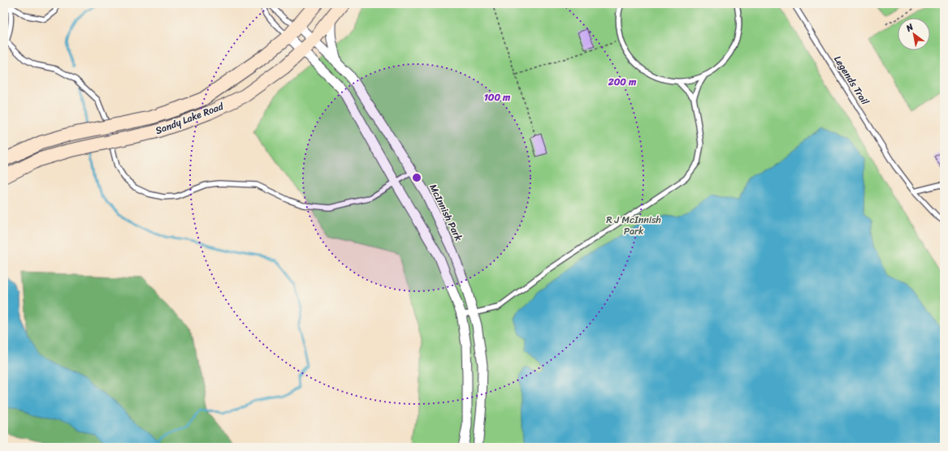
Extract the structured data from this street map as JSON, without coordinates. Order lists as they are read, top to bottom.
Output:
{
  "streets": {
    "main road": ["Sandy Lake Road"],
    "street": ["McInnish Park"],
    "lane": ["Legends Trail"]
  },
  "crossings": [
    ["Sandy Lake Road", "McInnish Park"]
  ],
  "parks": ["R J McInnish Park"],
  "north": "top left",
  "rings": ["200 m", "100 m"]
}
